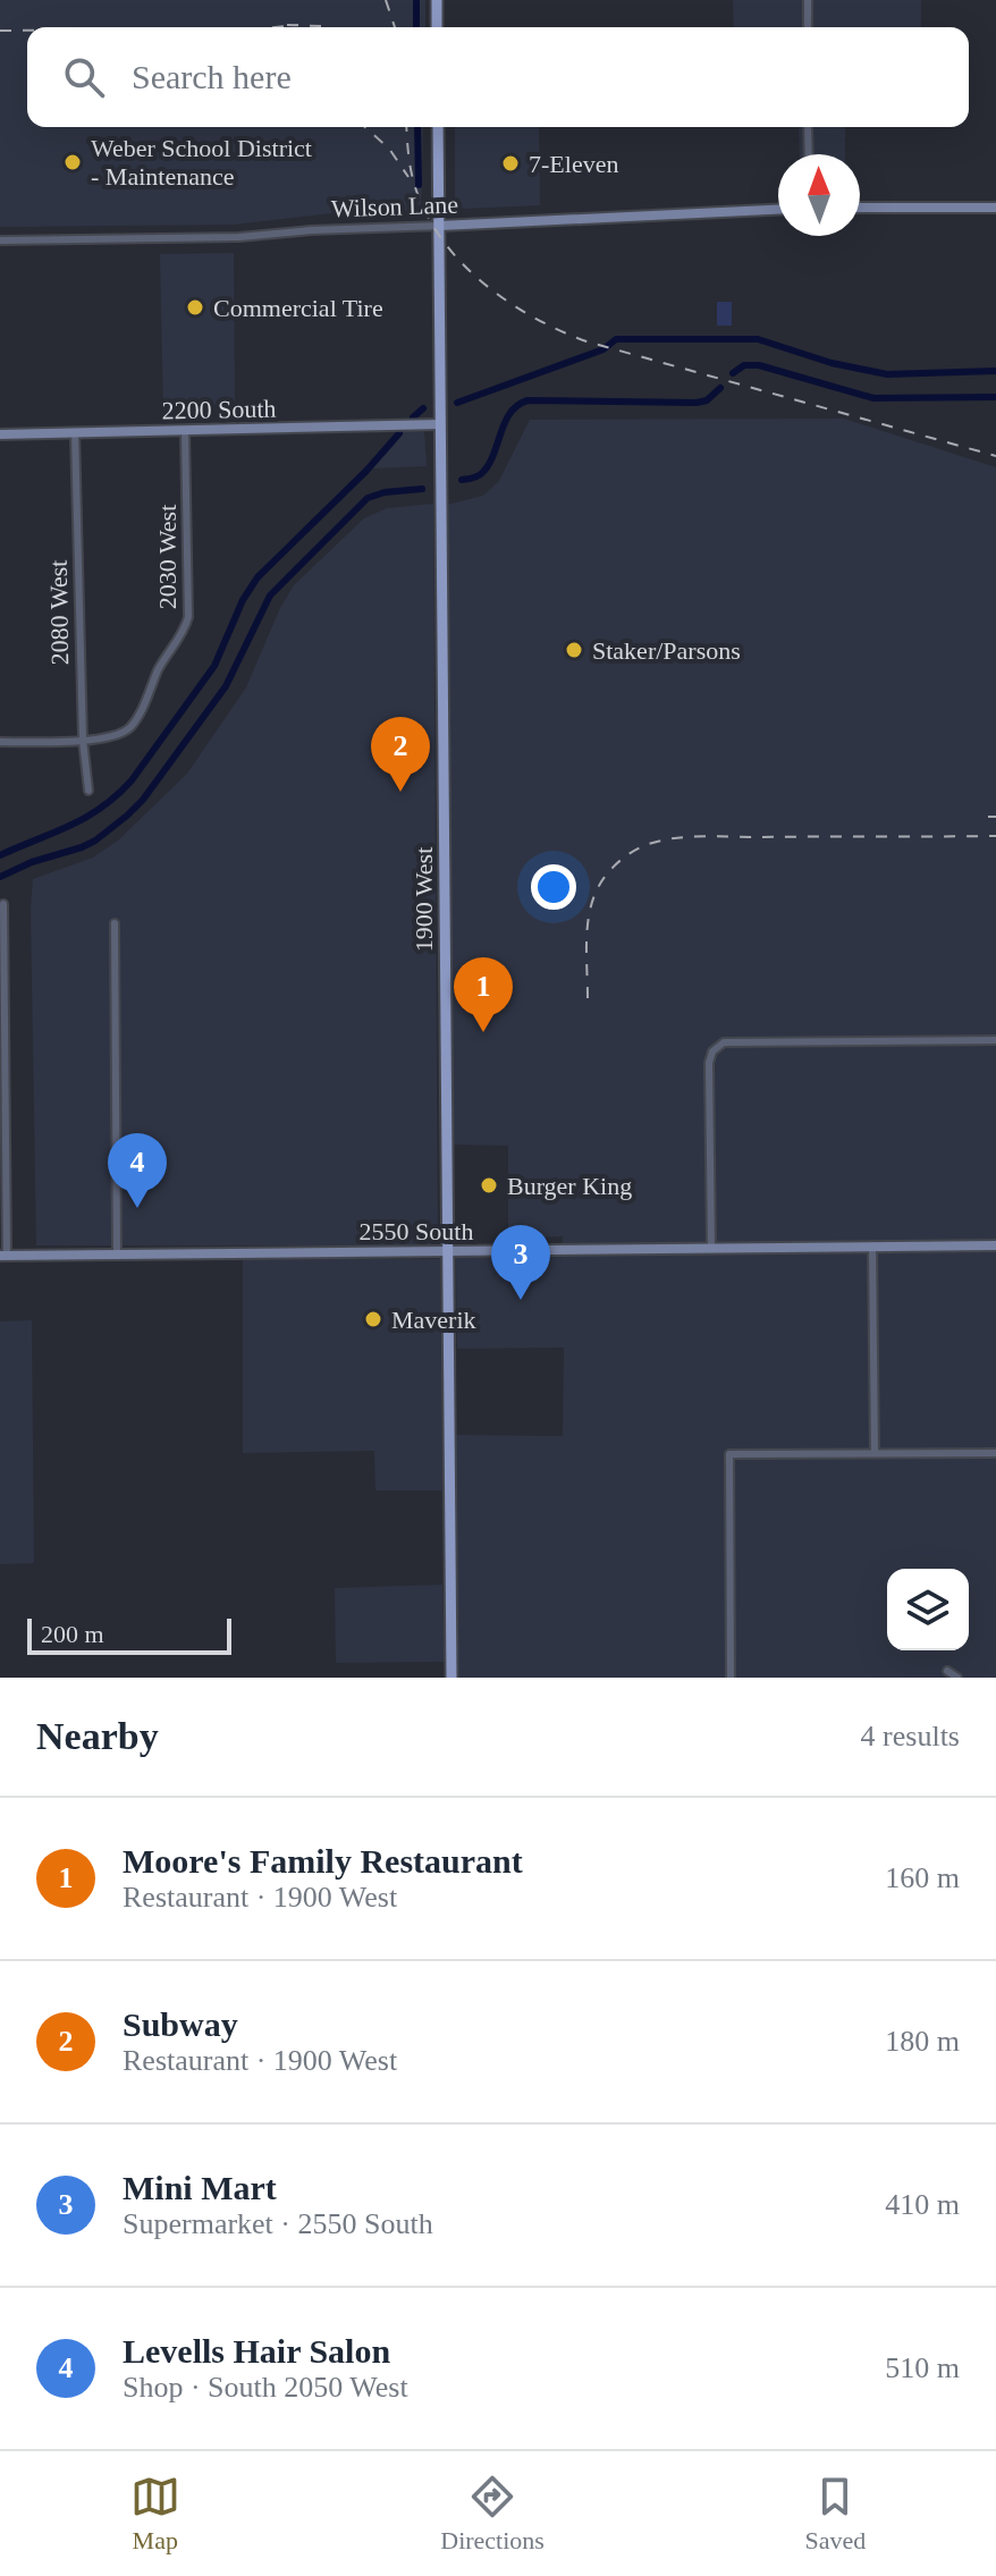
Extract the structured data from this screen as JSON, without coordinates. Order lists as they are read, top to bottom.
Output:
{
  "streets": {
    "main road": [
      "Wilson Lane",
      "2200 South",
      "1900 West",
      "2550 South"
    ],
    "street": ["2030 West", "2080 West"]
  },
  "crossings": [
    ["Wilson Lane", "1900 West"],
    ["2200 South", "2030 West"],
    ["2200 South", "2080 West"],
    ["2200 South", "1900 West"],
    ["2030 West", "2080 West"],
    ["1900 West", "2550 South"]
  ],
  "places": [
    "Weber School District - Maintenance",
    "7-Eleven",
    "Commercial Tire",
    "Staker/Parsons",
    "Burger King",
    "Maverik"
  ],
  "scale_bar": "200 m",
  "north": "top",
  "page": {
    "search": "Search here",
    "pins": [
      "2",
      "1",
      "4",
      "3"
    ],
    "scale": "200 m",
    "heading": ["Nearby", "4 results"],
    "list": [
      {
        "mark": "1",
        "name": "Moore's Family Restaurant",
        "note": "Restaurant · 1900 West",
        "value": "160 m"
      },
      {
        "mark": "2",
        "name": "Subway",
        "note": "Restaurant · 1900 West",
        "value": "180 m"
      },
      {
        "mark": "3",
        "name": "Mini Mart",
        "note": "Supermarket · 2550 South",
        "value": "410 m"
      },
      {
        "mark": "4",
        "name": "Levells Hair Salon",
        "note": "Shop · South 2050 West",
        "value": "510 m"
      }
    ],
    "nav": ["Map", "Directions", "Saved"]
  }
}
